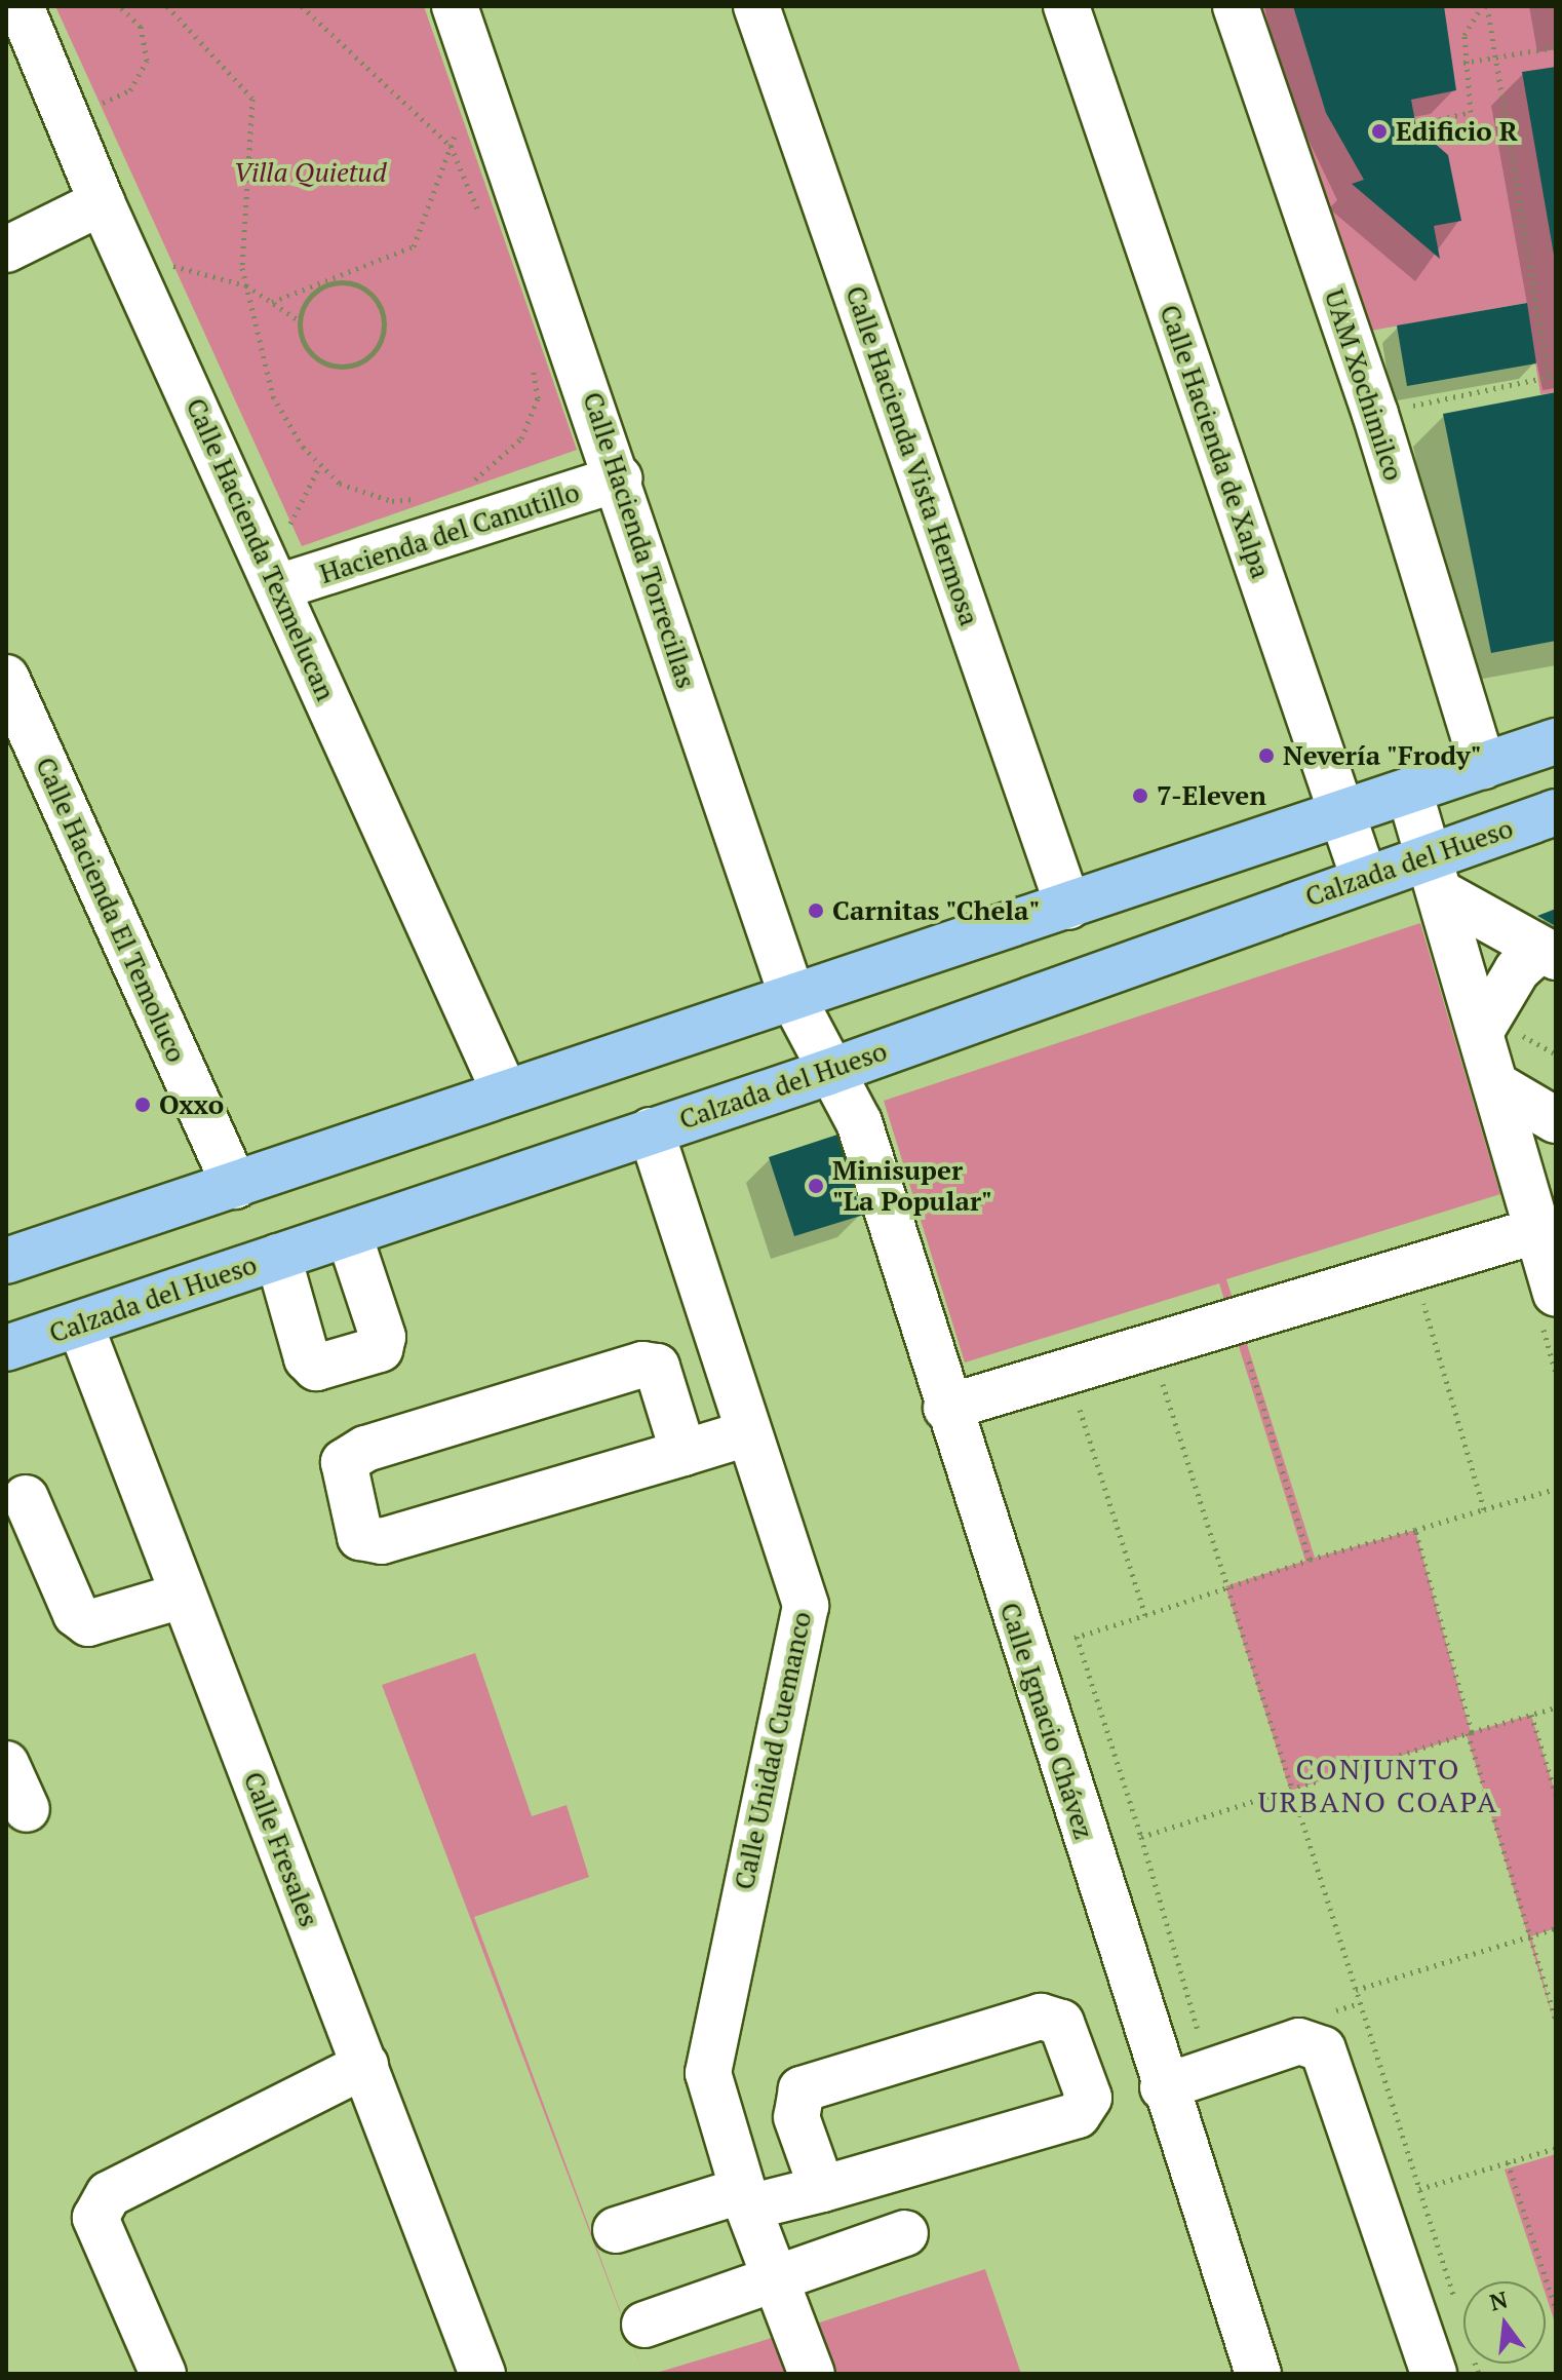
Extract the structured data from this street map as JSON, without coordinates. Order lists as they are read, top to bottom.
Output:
{
  "streets": {
    "main road": ["Calzada del Hueso"],
    "street": [
      "UAM Xochimilco",
      "Calle Hacienda de Xalpa",
      "Calle Hacienda Vista Hermosa",
      "Hacienda del Canutillo",
      "Calle Hacienda Torrecillas",
      "Calle Hacienda Texmelucan",
      "Calle Hacienda El Temoluco",
      "Calle Ignacio Chávez",
      "Calle Unidad Cuemanco",
      "Calle Fresales"
    ]
  },
  "crossings": [
    ["Calle Hacienda de Xalpa", "Calzada del Hueso"],
    ["Hacienda del Canutillo", "Calle Hacienda Torrecillas"],
    ["Hacienda del Canutillo", "Calle Hacienda Texmelucan"],
    ["Calle Hacienda Torrecillas", "Calzada del Hueso"],
    ["Calle Hacienda Torrecillas", "Calle Ignacio Chávez"],
    ["Calzada del Hueso", "Calle Ignacio Chávez"],
    ["Calzada del Hueso", "Calle Unidad Cuemanco"],
    ["Calzada del Hueso", "Calle Fresales"]
  ],
  "districts": ["CONJUNTO URBANO COAPA"],
  "parks": ["Villa Quietud"],
  "places": [
    "Edificio R",
    "Nevería \"Frody\"",
    "7-Eleven",
    "Carnitas \"Chela\"",
    "Oxxo",
    "Minisuper \"La Popular\""
  ],
  "north": "top"
}
